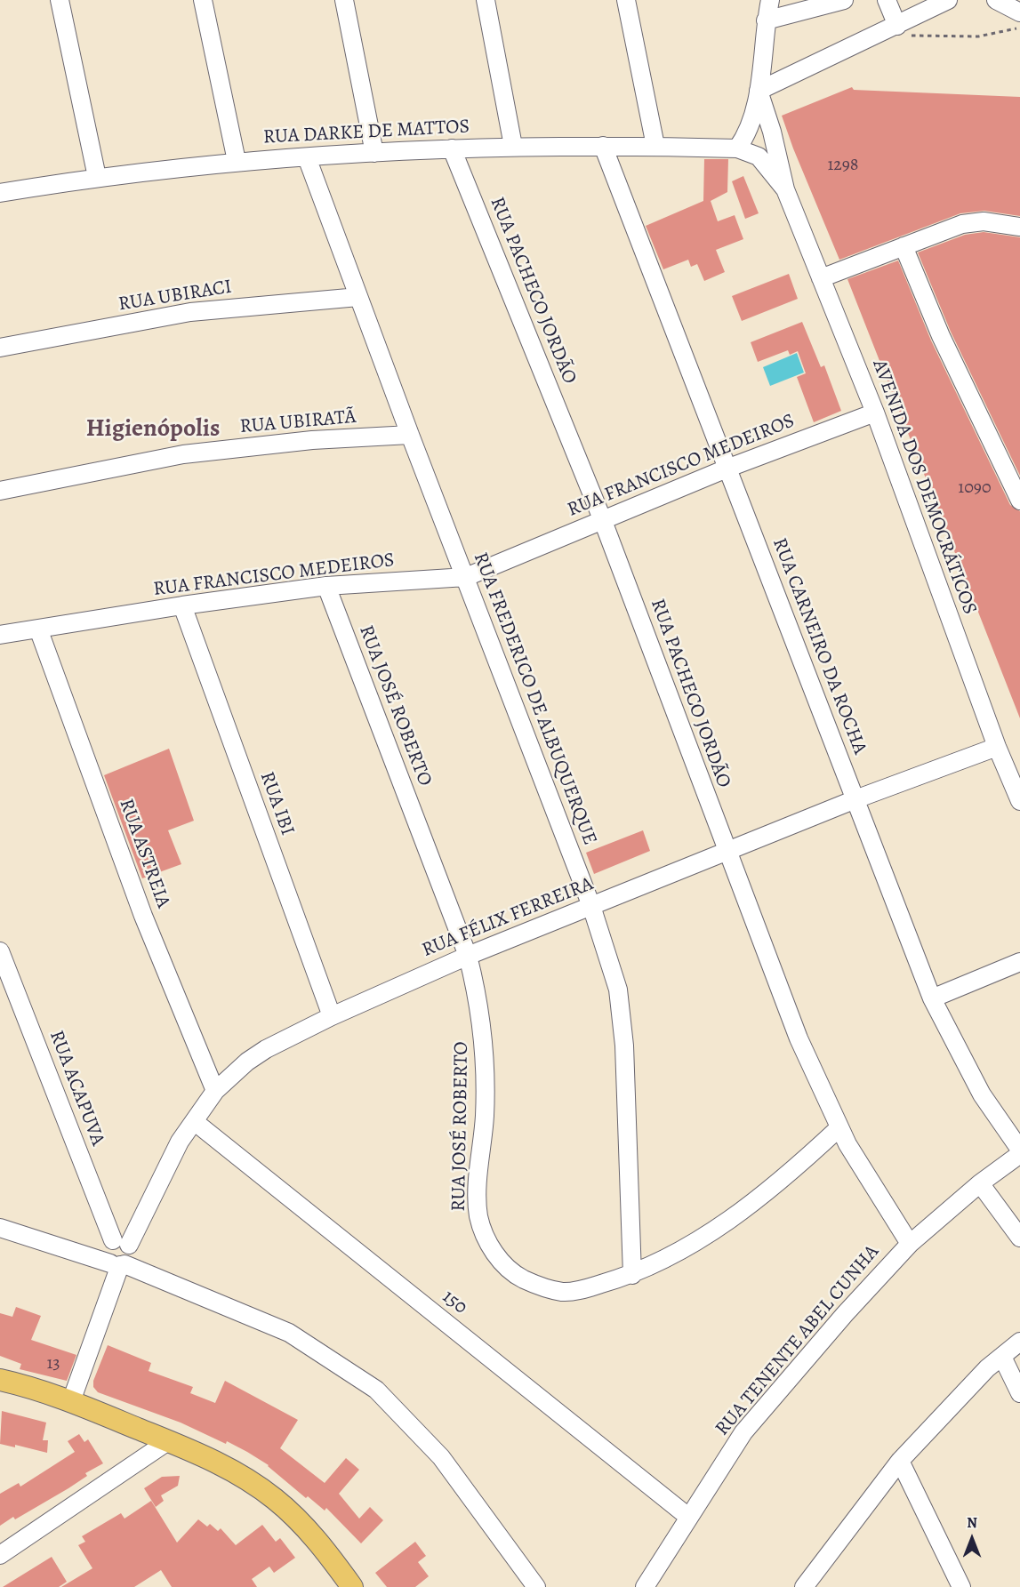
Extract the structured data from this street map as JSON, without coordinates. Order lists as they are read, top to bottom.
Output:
{
  "streets": {
    "street": [
      "RUA DARKE DE MATTOS",
      "RUA PACHECO JORDÃO",
      "RUA UBIRACI",
      "RUA UBIRATÃ",
      "RUA FRANCISCO MEDEIROS",
      "AVENIDA DOS DEMOCRÁTICOS",
      "RUA CARNEIRO DA ROCHA",
      "RUA FREDERICO DE ALBUQUERQUE",
      "RUA JOSÉ ROBERTO",
      "RUA IBI",
      "RUA ASTREIA",
      "RUA FÉLIX FERREIRA",
      "RUA ACAPUVA",
      "150",
      "RUA TENENTE ABEL CUNHA"
    ]
  },
  "crossings": [
    ["RUA DARKE DE MATTOS", "RUA PACHECO JORDÃO"],
    ["RUA DARKE DE MATTOS", "AVENIDA DOS DEMOCRÁTICOS"],
    ["RUA DARKE DE MATTOS", "RUA CARNEIRO DA ROCHA"],
    ["RUA DARKE DE MATTOS", "RUA FREDERICO DE ALBUQUERQUE"],
    ["RUA PACHECO JORDÃO", "RUA FRANCISCO MEDEIROS"],
    ["RUA PACHECO JORDÃO", "RUA JOSÉ ROBERTO"],
    ["RUA PACHECO JORDÃO", "RUA FÉLIX FERREIRA"],
    ["RUA PACHECO JORDÃO", "RUA TENENTE ABEL CUNHA"],
    ["RUA UBIRACI", "RUA FREDERICO DE ALBUQUERQUE"],
    ["RUA UBIRATÃ", "RUA FREDERICO DE ALBUQUERQUE"],
    ["RUA FRANCISCO MEDEIROS", "AVENIDA DOS DEMOCRÁTICOS"],
    ["RUA FRANCISCO MEDEIROS", "RUA CARNEIRO DA ROCHA"],
    ["RUA FRANCISCO MEDEIROS", "RUA FREDERICO DE ALBUQUERQUE"],
    ["RUA FRANCISCO MEDEIROS", "RUA JOSÉ ROBERTO"],
    ["RUA FRANCISCO MEDEIROS", "RUA IBI"],
    ["RUA FRANCISCO MEDEIROS", "RUA ASTREIA"],
    ["AVENIDA DOS DEMOCRÁTICOS", "RUA FÉLIX FERREIRA"],
    ["RUA CARNEIRO DA ROCHA", "RUA FÉLIX FERREIRA"],
    ["RUA FREDERICO DE ALBUQUERQUE", "RUA JOSÉ ROBERTO"],
    ["RUA FREDERICO DE ALBUQUERQUE", "RUA FÉLIX FERREIRA"],
    ["RUA JOSÉ ROBERTO", "RUA FÉLIX FERREIRA"],
    ["RUA IBI", "RUA FÉLIX FERREIRA"],
    ["RUA ASTREIA", "RUA FÉLIX FERREIRA"],
    ["RUA FÉLIX FERREIRA", "RUA ACAPUVA"],
    ["RUA FÉLIX FERREIRA", "150"],
    ["150", "RUA TENENTE ABEL CUNHA"]
  ],
  "districts": ["Higienópolis"],
  "house_numbers": ["1298", "1090", "13"],
  "north": "top"
}
